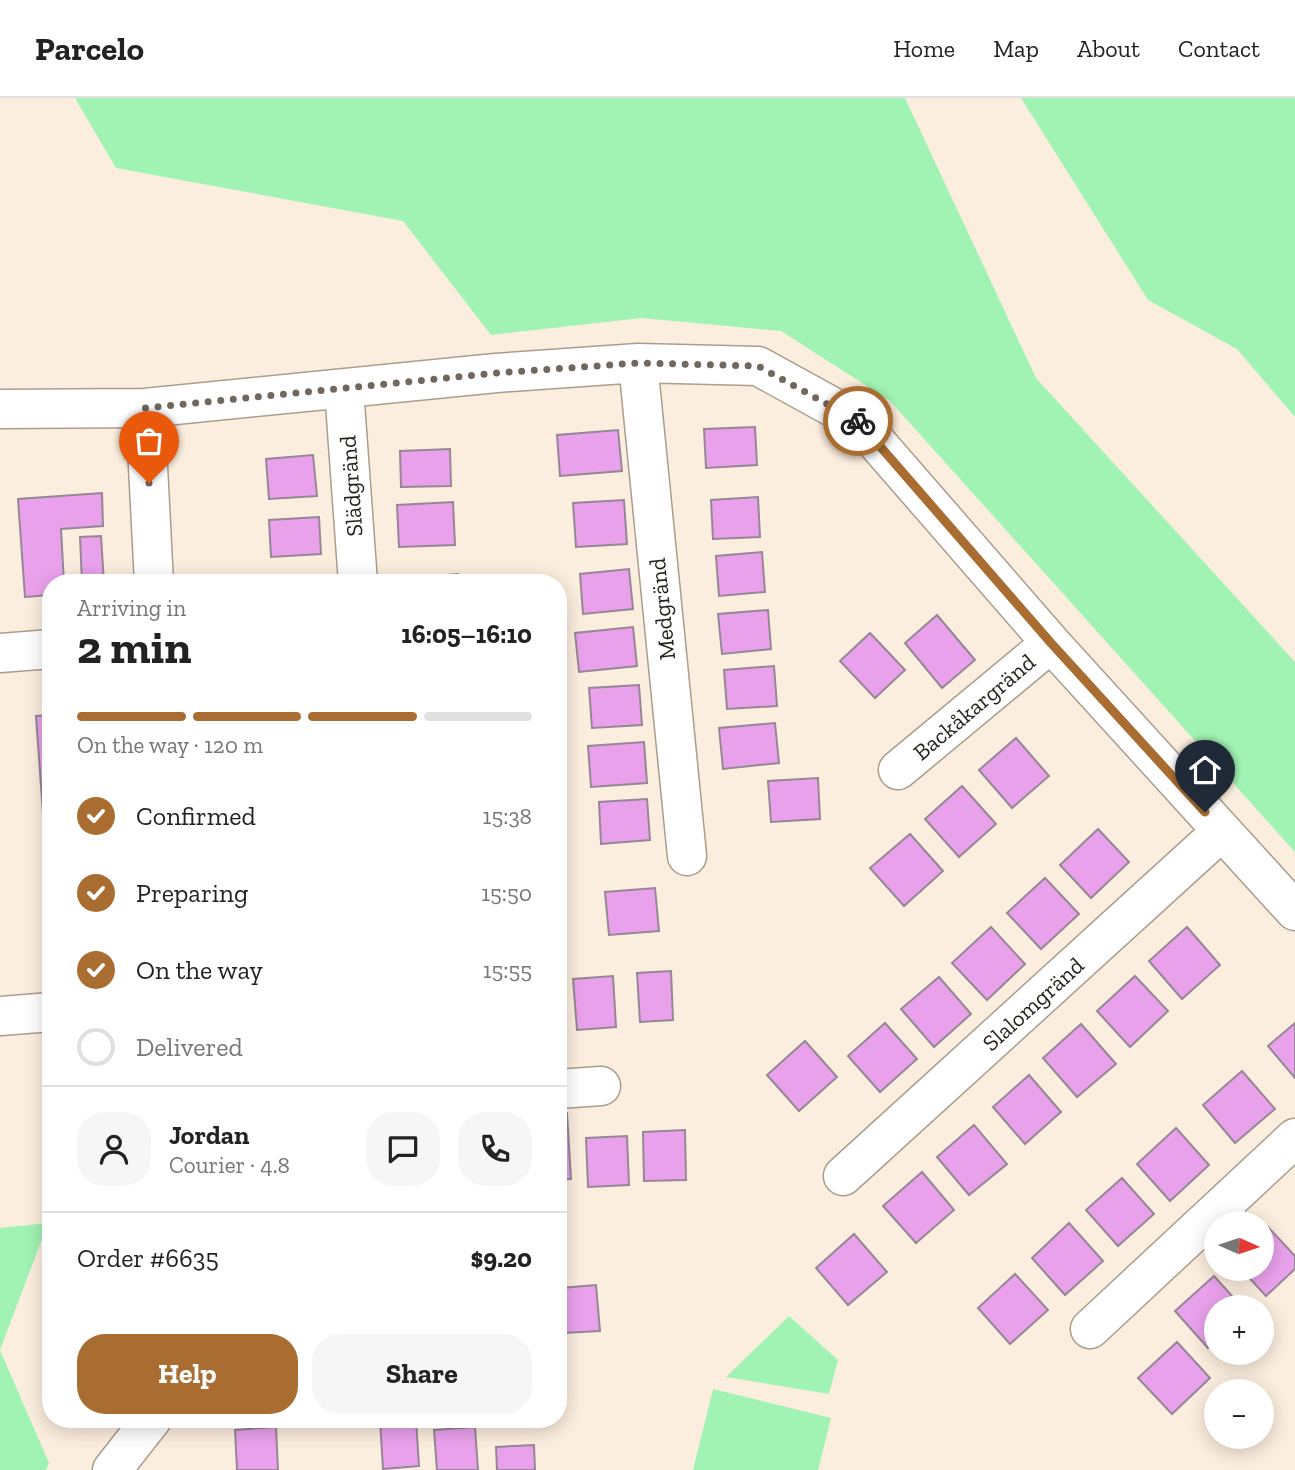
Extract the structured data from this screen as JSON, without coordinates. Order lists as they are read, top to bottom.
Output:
{
  "streets": {
    "street": [
      "Slädgränd",
      "Medgränd",
      "Backåkargränd",
      "Slalomgränd"
    ]
  },
  "north": "right",
  "page": {
    "header": "Parcelo",
    "nav": [
      "Home",
      "Map",
      "About",
      "Contact"
    ],
    "heading": ["2 min", "Arriving in", "16:05–16:10"],
    "panel": [
      "Jordan",
      "Courier · 4.8",
      "Order #6635",
      "$9.20"
    ],
    "bar": "On the way · 120 m",
    "list": [
      ["Confirmed", "15:38"],
      ["Preparing", "15:50"],
      ["On the way", "15:55"],
      "Delivered"
    ],
    "map_buttons": ["+", "−"],
    "buttons": ["Help", "Share"]
  }
}
